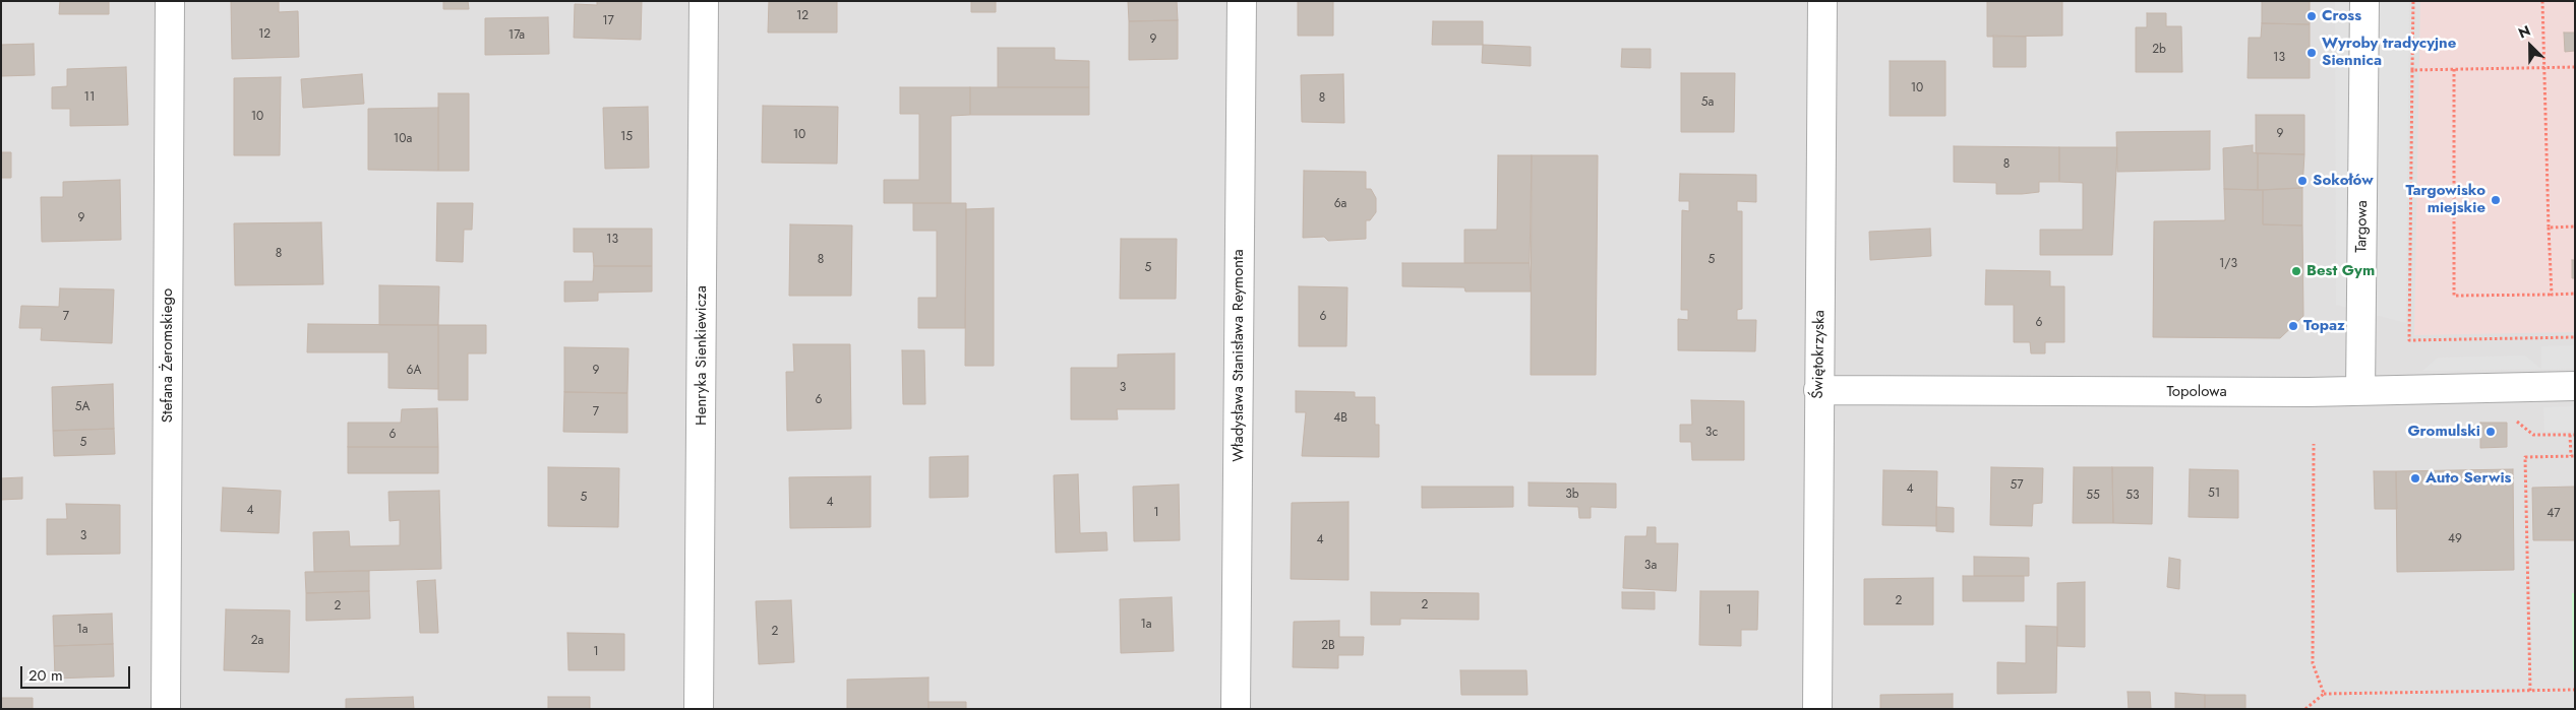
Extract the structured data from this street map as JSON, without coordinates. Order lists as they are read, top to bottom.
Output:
{
  "streets": {
    "street": [
      "Targowa",
      "Świętokrzyska",
      "Stefana Żeromskiego",
      "Henryka Sienkiewicza",
      "Władysława Stanisława Reymonta",
      "Topolowa"
    ]
  },
  "crossings": [
    ["Targowa", "Topolowa"],
    ["Świętokrzyska", "Topolowa"]
  ],
  "places": [
    "Cross",
    "Wyroby tradycyjne Siennica",
    "Sokołów",
    "Targowisko miejskie",
    "Best Gym",
    "Topaz",
    "Gromulski",
    "Auto Serwis"
  ],
  "house_numbers": [
    "12",
    "17",
    "12",
    "17a",
    "9",
    "2b",
    "13",
    "10",
    "11",
    "8",
    "5a",
    "10",
    "9",
    "10",
    "15",
    "10a",
    "8",
    "6a",
    "9",
    "13",
    "8",
    "8",
    "5",
    "1/3",
    "5",
    "7",
    "6",
    "6",
    "6A",
    "9",
    "3",
    "6",
    "5A",
    "7",
    "4B",
    "3c",
    "6",
    "5",
    "57",
    "4",
    "51",
    "3b",
    "55",
    "53",
    "5",
    "4",
    "4",
    "1",
    "47",
    "3",
    "49",
    "4",
    "3a",
    "2",
    "2",
    "2",
    "1",
    "1a",
    "1a",
    "2",
    "2a",
    "2B",
    "1"
  ],
  "scale_bar": "20 m",
  "north": "top left"
}
